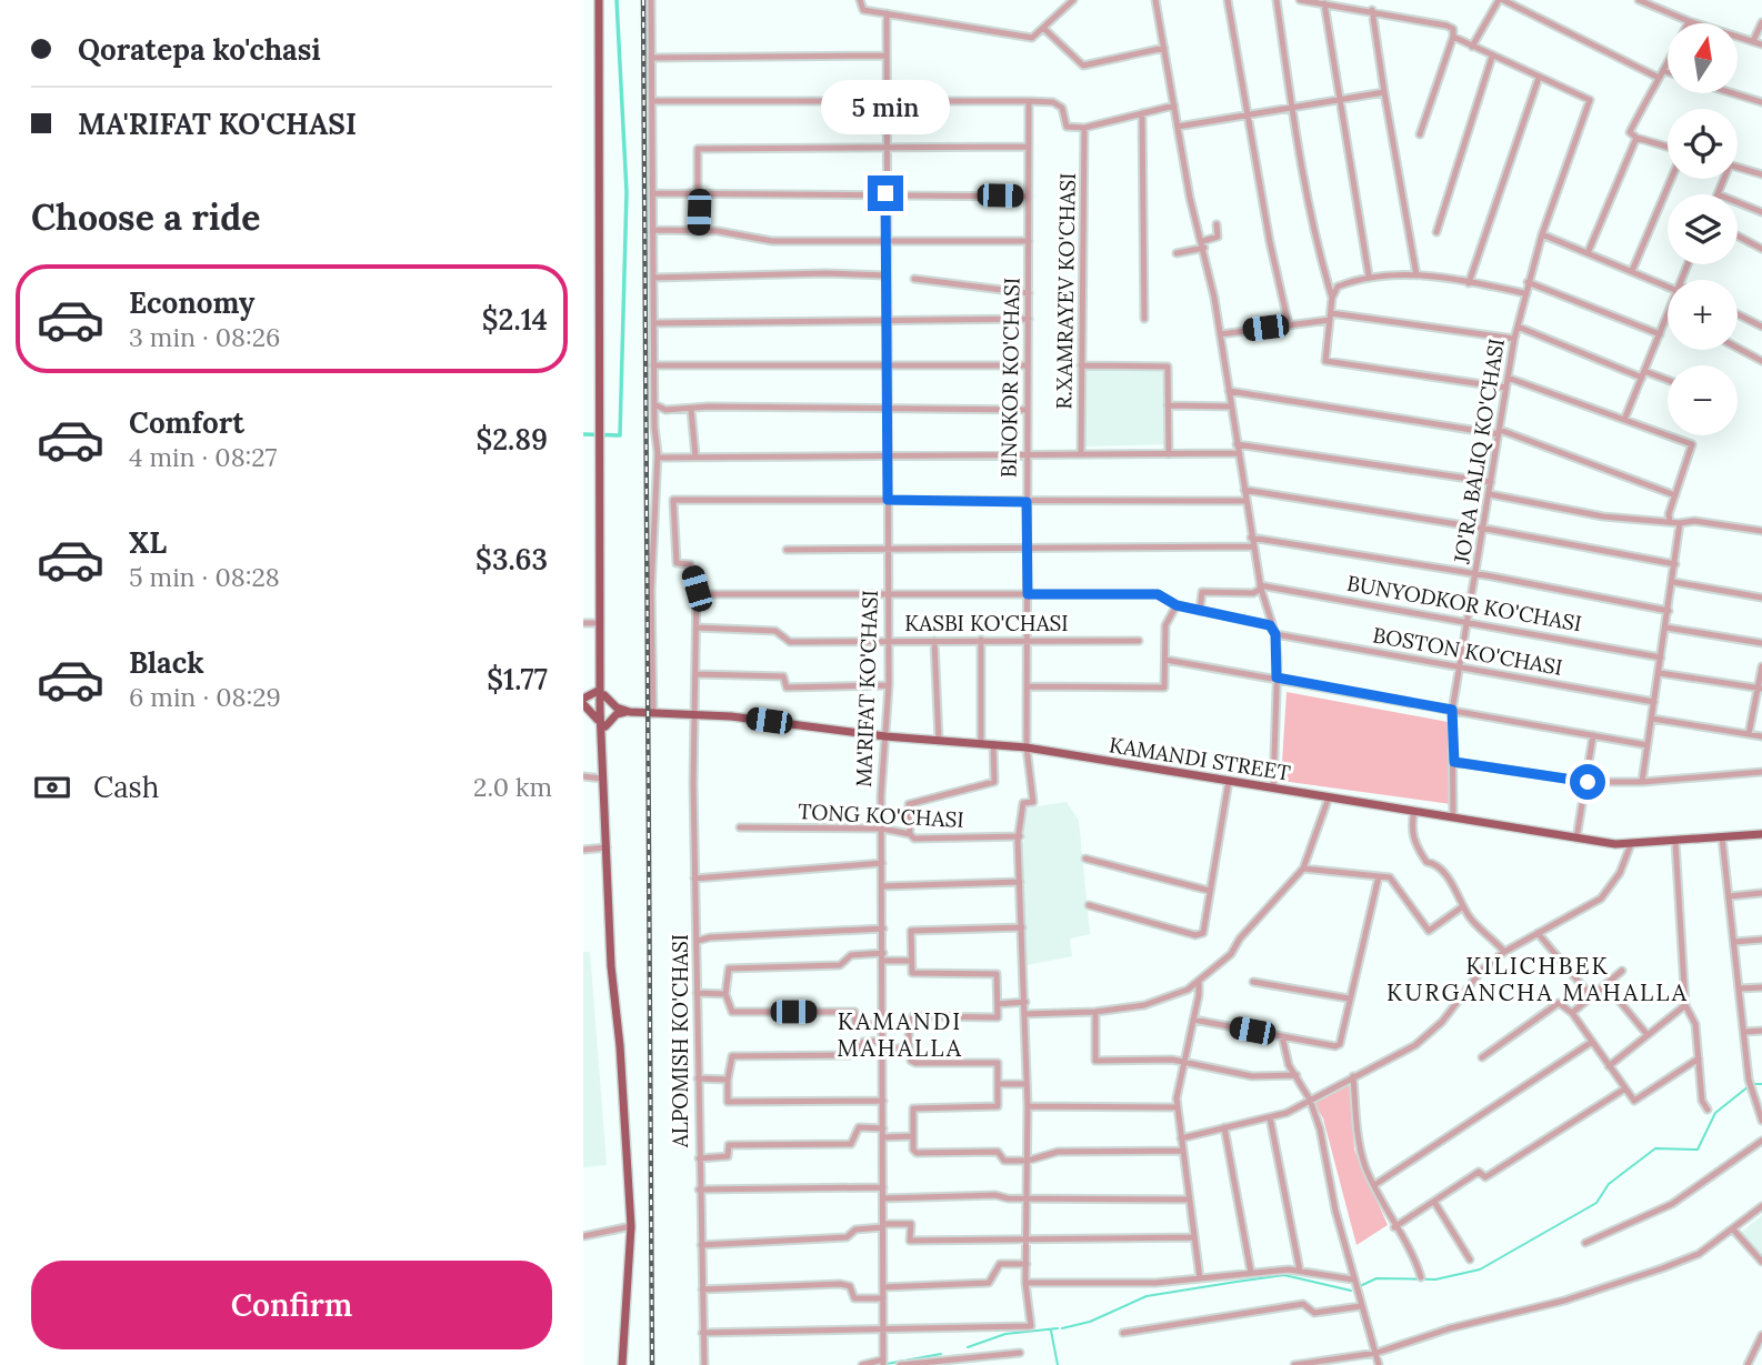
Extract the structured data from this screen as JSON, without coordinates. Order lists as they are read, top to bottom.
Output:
{
  "streets": {
    "main road": ["KAMANDI STREET"],
    "street": [
      "R.XAMRAYEV KO'CHASI",
      "BINOKOR KO'CHASI",
      "JO'RA BALIQ KO'CHASI",
      "BUNYODKOR KO'CHASI",
      "KASBI KO'CHASI",
      "BOSTON KO'CHASI",
      "MA'RIFAT KO'CHASI",
      "TONG KO'CHASI",
      "ALPOMISH KO'CHASI"
    ]
  },
  "crossings": [
    ["BINOKOR KO'CHASI", "KASBI KO'CHASI"],
    ["BINOKOR KO'CHASI", "KAMANDI STREET"],
    ["BINOKOR KO'CHASI", "TONG KO'CHASI"],
    ["JO'RA BALIQ KO'CHASI", "BUNYODKOR KO'CHASI"],
    ["JO'RA BALIQ KO'CHASI", "BOSTON KO'CHASI"],
    ["JO'RA BALIQ KO'CHASI", "KAMANDI STREET"],
    ["KASBI KO'CHASI", "MA'RIFAT KO'CHASI"],
    ["KASBI KO'CHASI", "ALPOMISH KO'CHASI"],
    ["MA'RIFAT KO'CHASI", "KAMANDI STREET"],
    ["MA'RIFAT KO'CHASI", "TONG KO'CHASI"],
    ["KAMANDI STREET", "ALPOMISH KO'CHASI"]
  ],
  "districts": ["KILICHBEK KURGANCHA MAHALLA", "KAMANDI MAHALLA"],
  "north": "top",
  "page": {
    "banner": ["Qoratepa ko'chasi", "MA'RIFAT KO'CHASI"],
    "map_buttons": ["+", "−"],
    "bubble": "5 min",
    "heading": "Choose a ride",
    "list": [
      {
        "name": "Economy",
        "note": "3 min · 08:26",
        "value": "$2.14"
      },
      {
        "name": "Comfort",
        "note": "4 min · 08:27",
        "value": "$2.89"
      },
      {
        "name": "XL",
        "note": "5 min · 08:28",
        "value": "$3.63"
      },
      {
        "name": "Black",
        "note": "6 min · 08:29",
        "value": "$1.77"
      }
    ],
    "pay": ["Cash", "2.0 km"],
    "buttons": "Confirm"
  }
}
